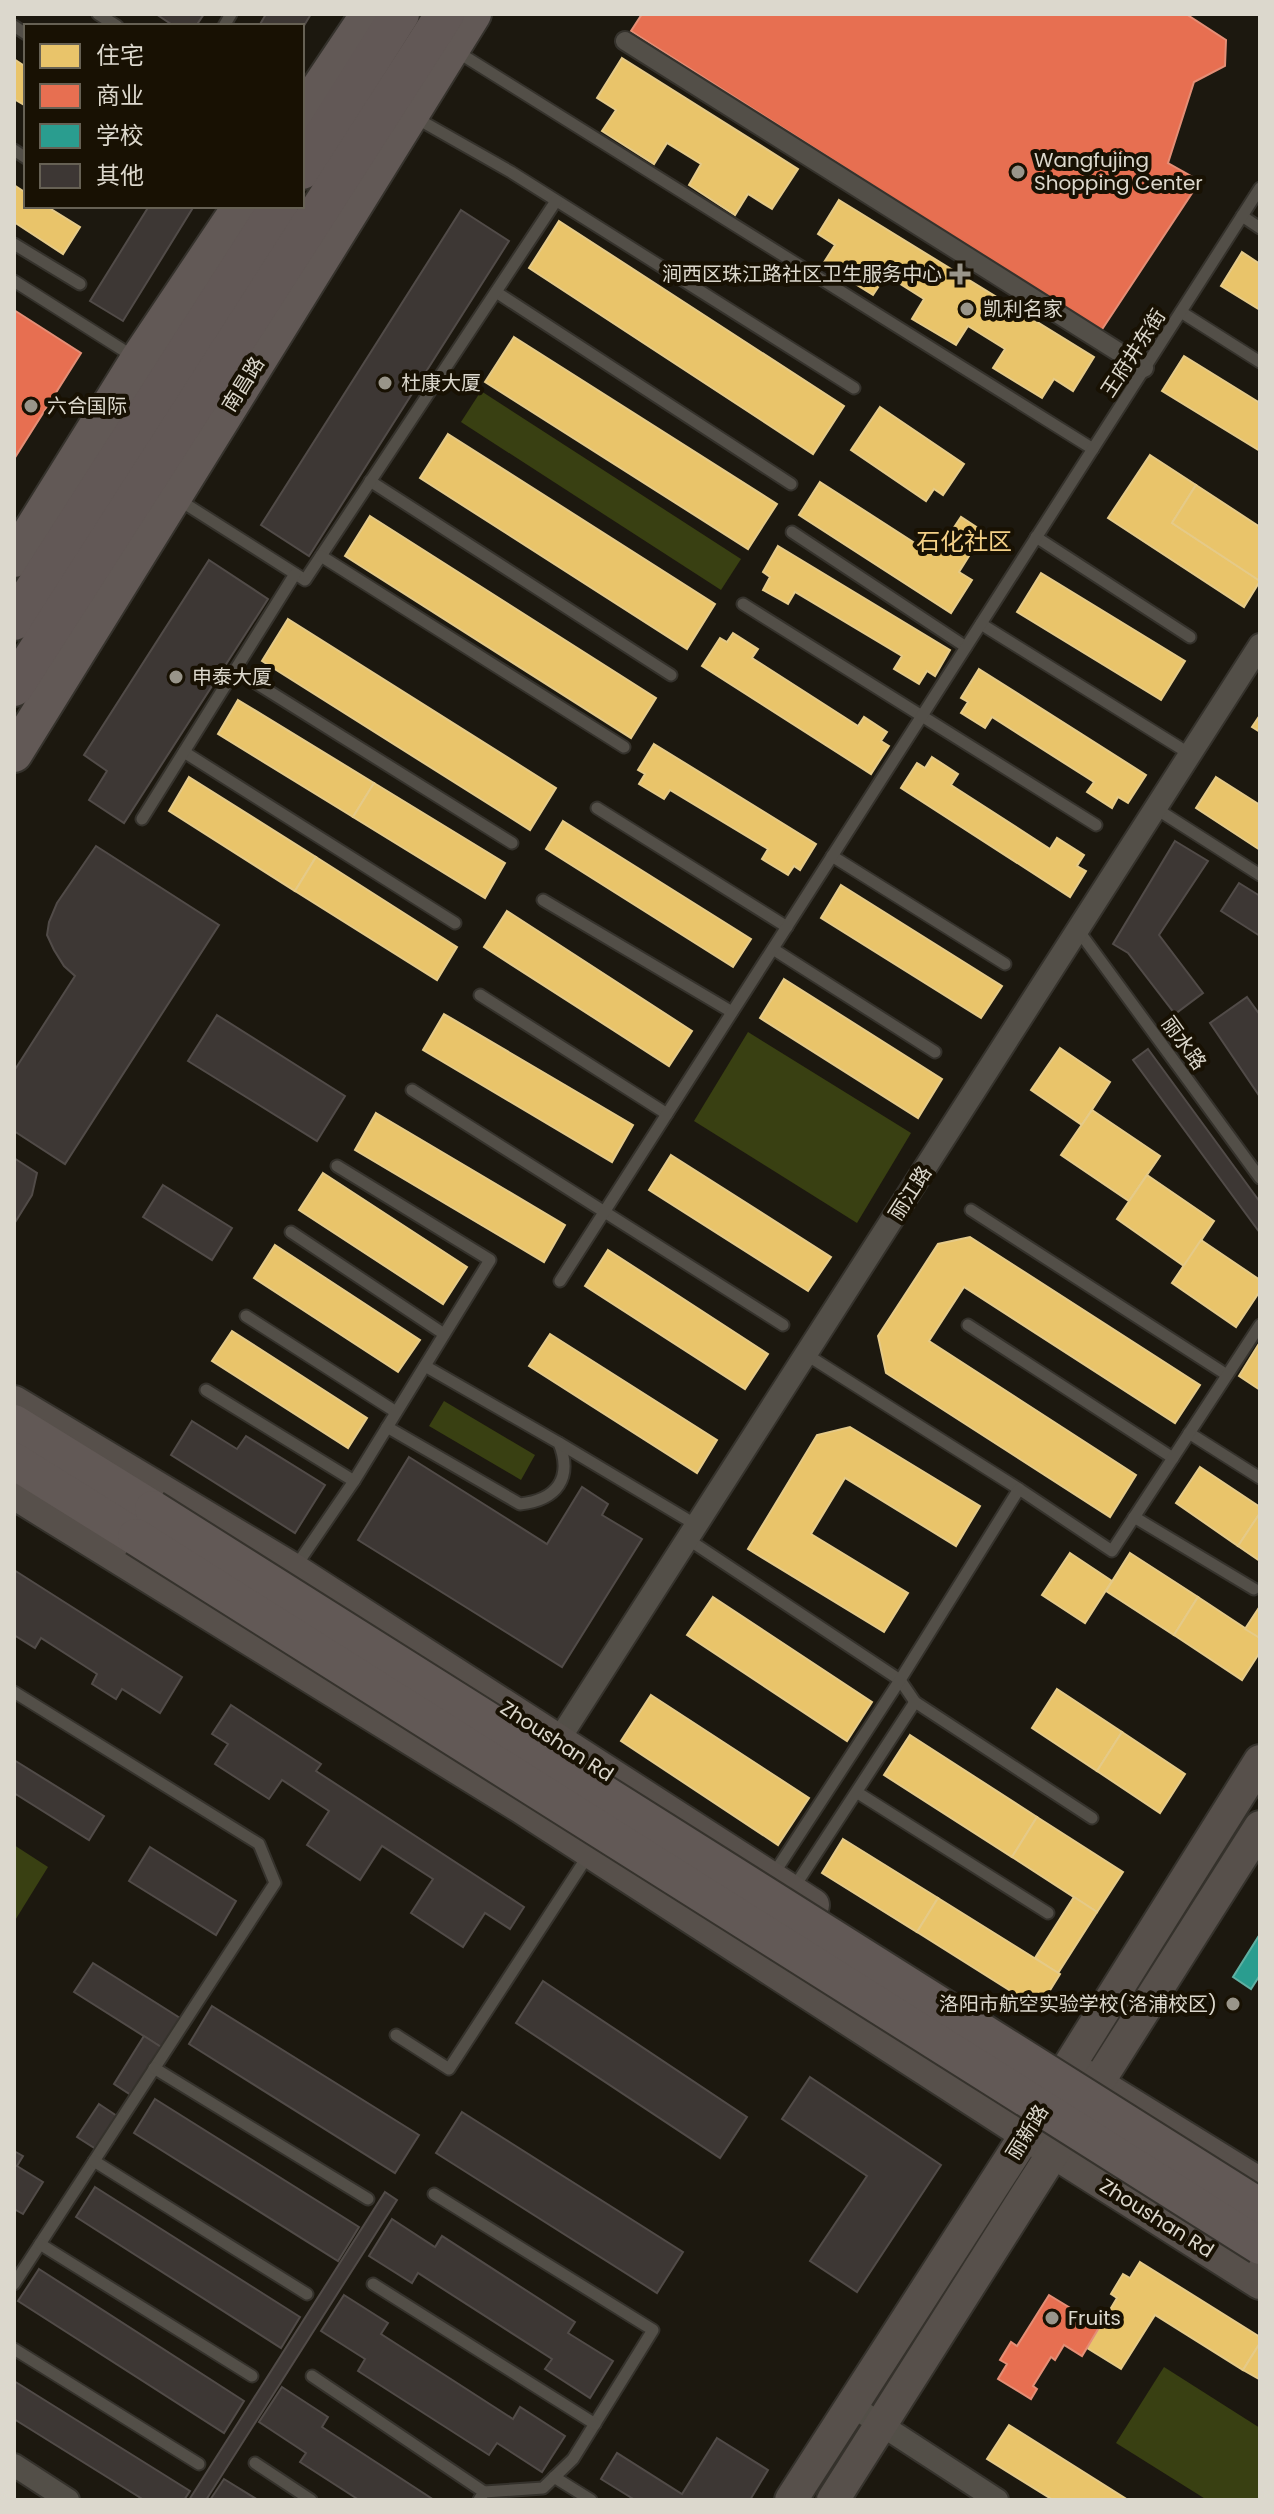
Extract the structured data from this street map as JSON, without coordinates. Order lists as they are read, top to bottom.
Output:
{
  "streets": {
    "highway": ["南昌路"],
    "main road": ["Zhoushan Rd", "丽新路"],
    "street": ["丽江路"],
    "lane": ["王府井东街", "丽水路"]
  },
  "crossings": [
    ["丽水路", "丽江路"],
    ["丽江路", "Zhoushan Rd"],
    ["Zhoushan Rd", "丽新路"]
  ],
  "districts": ["石化社区"],
  "places": {
    "other": [
      "Wangfujing Shopping Center",
      "凯利名家",
      "杜康大厦",
      "六合国际",
      "申泰大厦",
      "洛阳市航空实验学校(洛浦校区)",
      "Fruits"
    ],
    "health": ["涧西区珠江路社区卫生服务中心"]
  },
  "legend": [
    "住宅",
    "商业",
    "学校",
    "其他"
  ]
}
